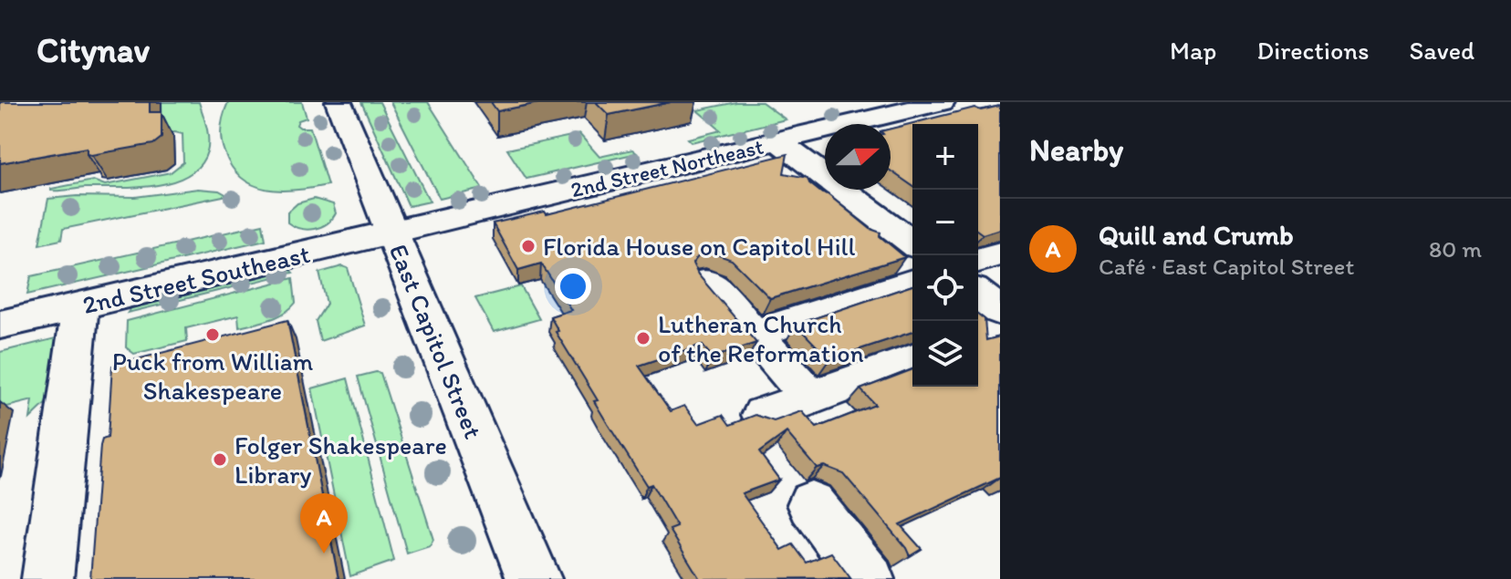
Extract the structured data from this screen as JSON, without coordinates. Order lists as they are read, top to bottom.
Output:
{
  "streets": {
    "main road": ["East Capitol Street"],
    "street": ["2nd Street Northeast", "2nd Street Southeast"]
  },
  "crossings": [
    ["2nd Street Northeast", "2nd Street Southeast"],
    ["2nd Street Northeast", "East Capitol Street"],
    ["2nd Street Southeast", "East Capitol Street"]
  ],
  "places": [
    "Florida House on Capitol Hill",
    "Puck from William Shakespeare",
    "Lutheran Church of the Reformation",
    "Folger Shakespeare Library"
  ],
  "north": "right",
  "page": {
    "header": "Citynav",
    "nav": ["Map", "Directions", "Saved"],
    "heading": "Nearby",
    "map_buttons": ["+", "−"],
    "list": [
      {
        "mark": "A",
        "name": "Quill and Crumb",
        "note": "Café · East Capitol Street",
        "value": "80 m"
      }
    ],
    "pins": "A"
  }
}
